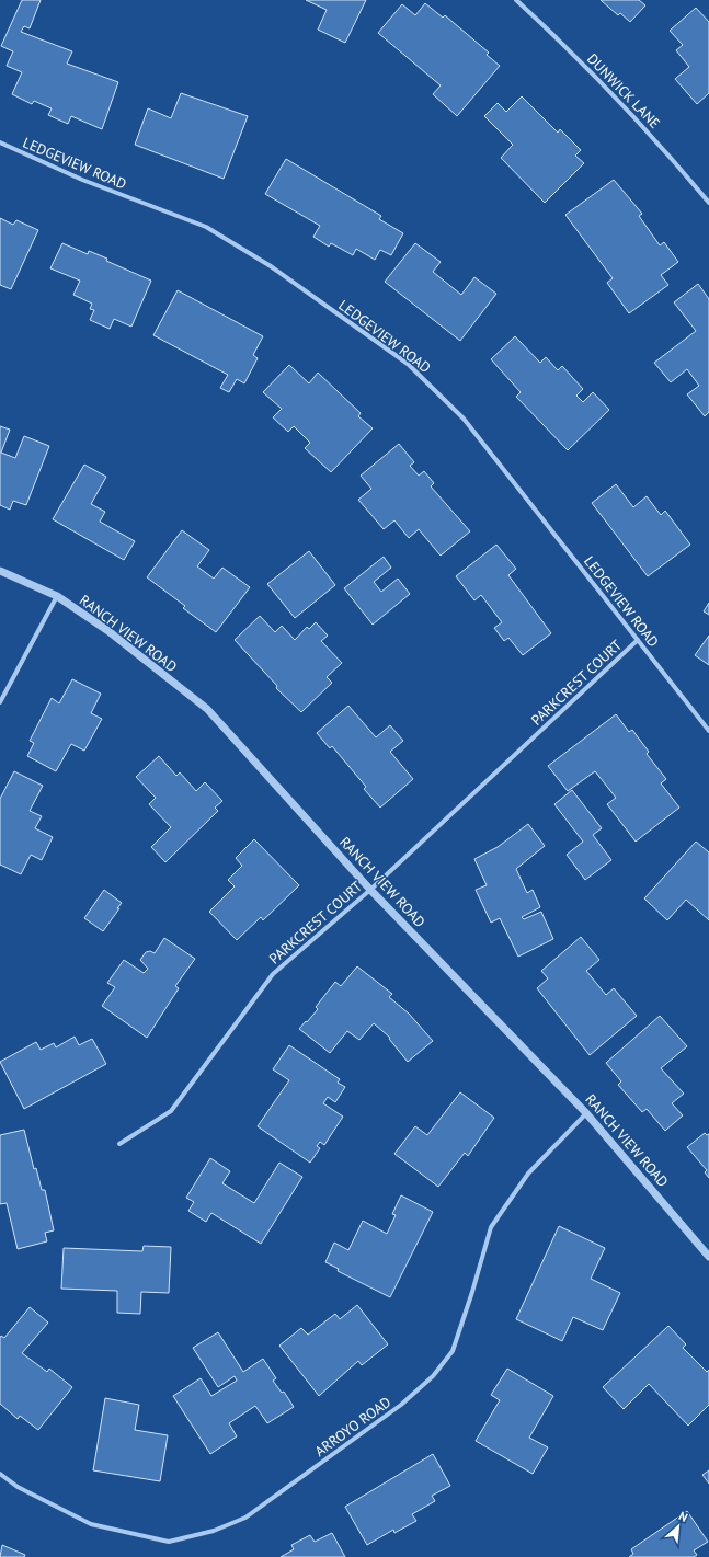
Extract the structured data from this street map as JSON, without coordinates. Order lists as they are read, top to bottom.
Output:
{
  "streets": {
    "street": [
      "DUNWICK LANE",
      "LEDGEVIEW ROAD",
      "RANCH VIEW ROAD",
      "PARKCREST COURT",
      "ARROYO ROAD"
    ]
  },
  "crossings": [
    ["LEDGEVIEW ROAD", "PARKCREST COURT"],
    ["RANCH VIEW ROAD", "PARKCREST COURT"],
    ["RANCH VIEW ROAD", "ARROYO ROAD"]
  ],
  "north": "top right"
}
